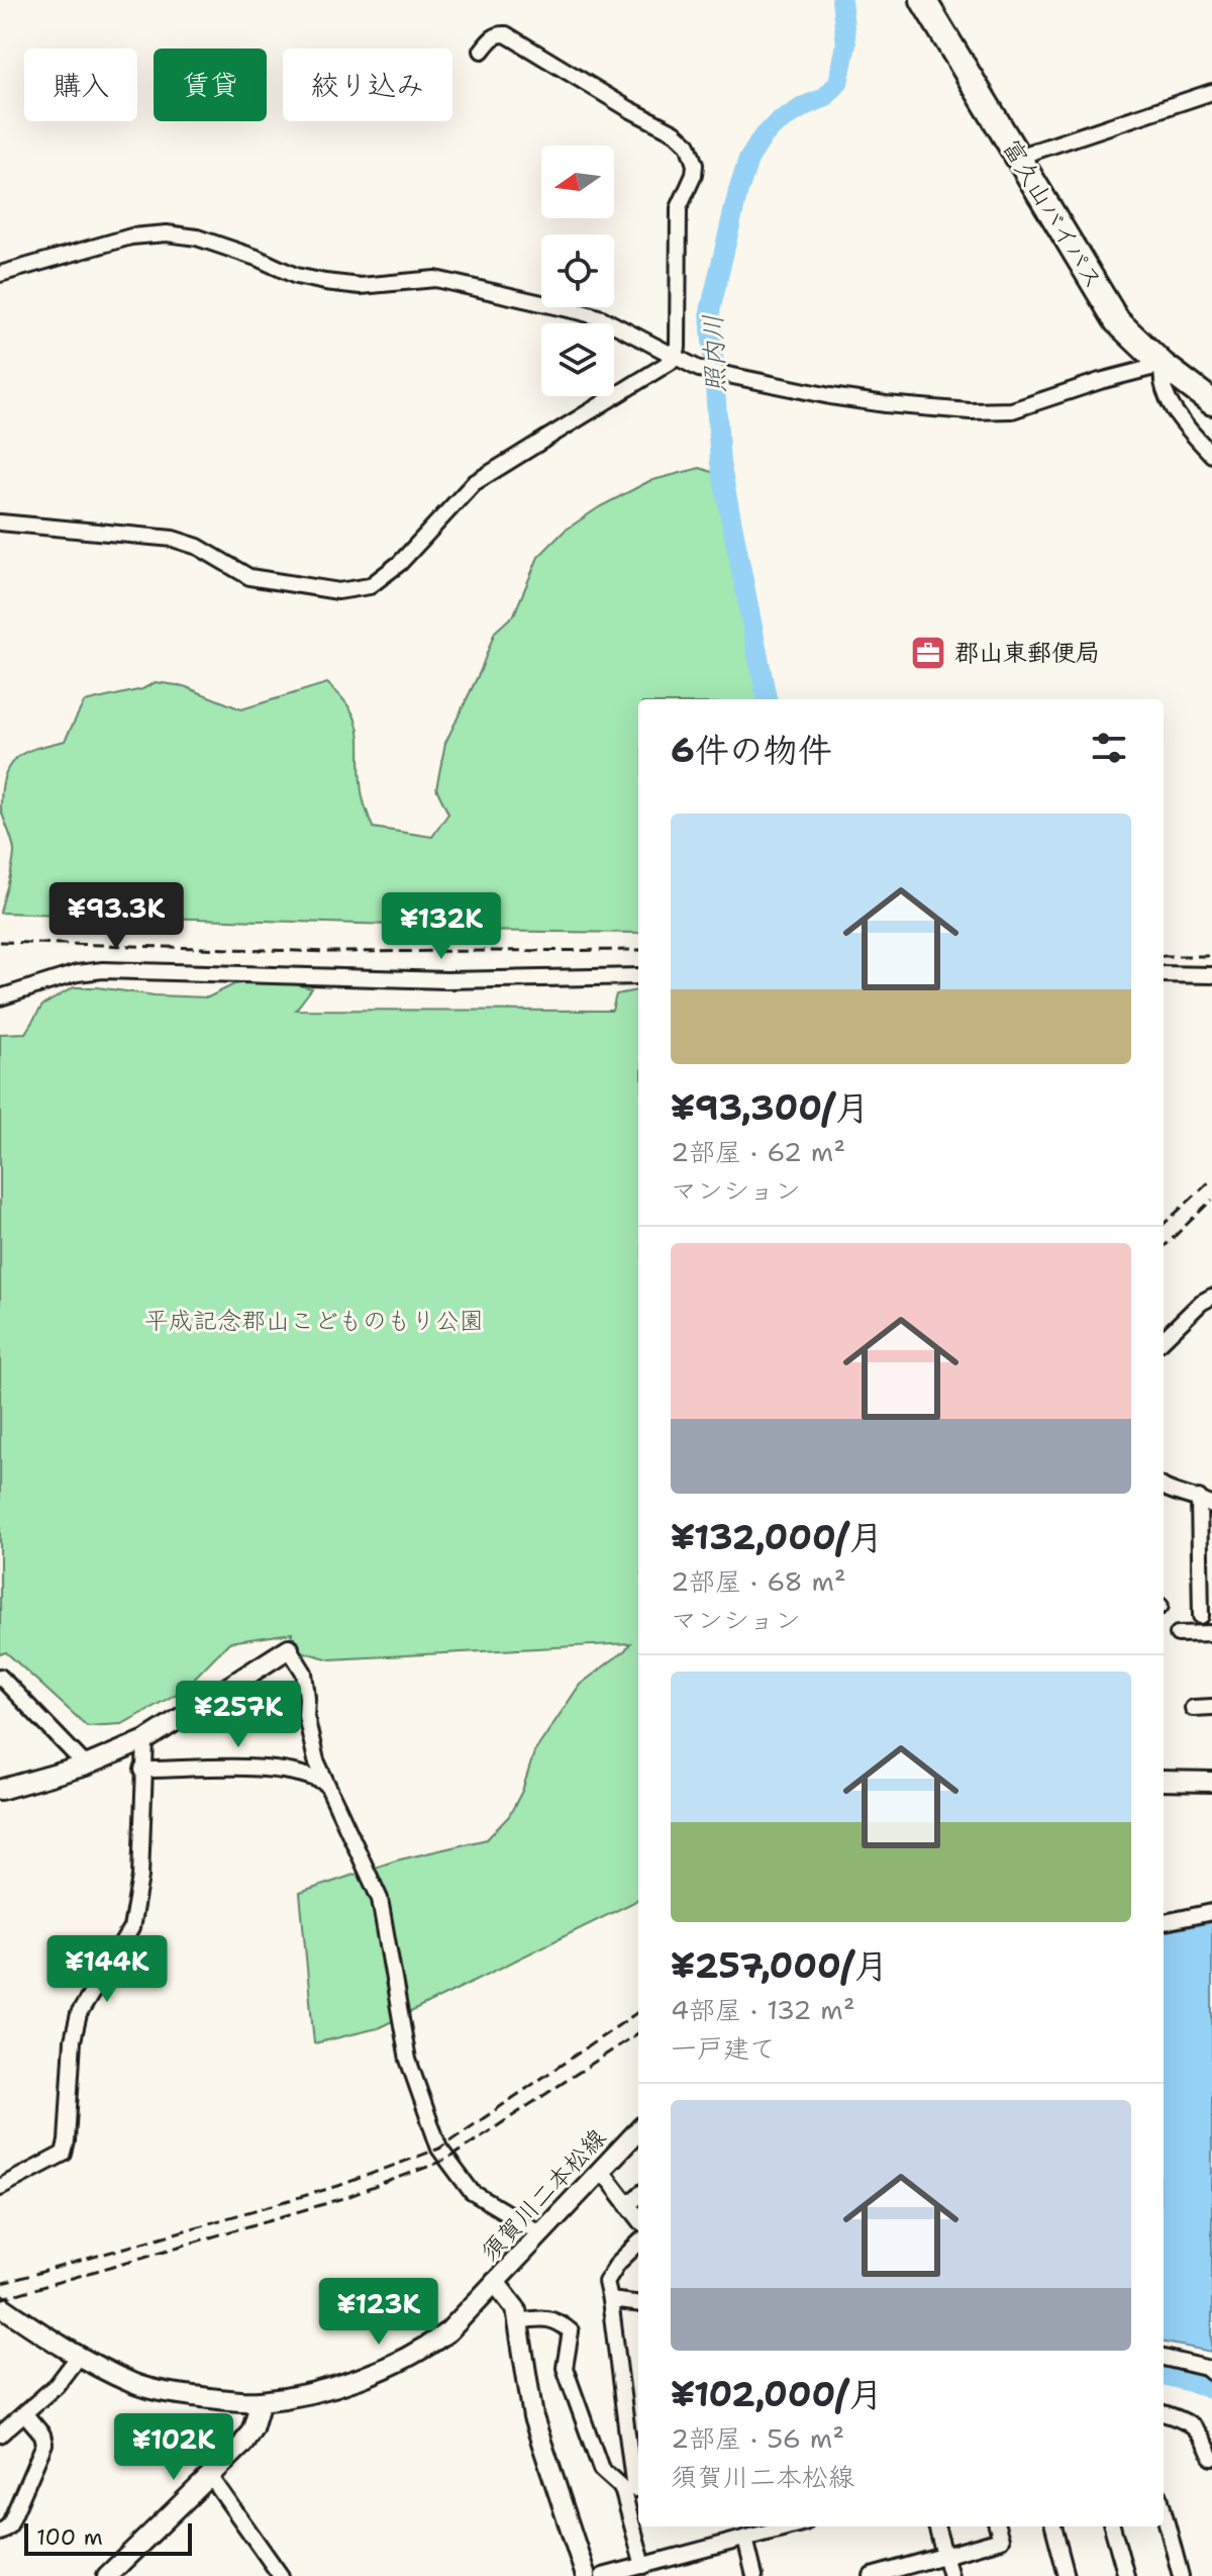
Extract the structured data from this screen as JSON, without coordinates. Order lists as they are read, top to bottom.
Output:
{
  "streets": {
    "highway": ["富久山バイパス"],
    "street": ["須賀川二本松線"]
  },
  "water": ["照内川"],
  "parks": ["平成記念郡山こどものもり公園"],
  "places": {
    "office": ["郡山東郵便局"]
  },
  "scale_bar": "100 m",
  "north": "left",
  "page": {
    "chip": ["購入", "賃貸", "絞り込み"],
    "heading": "6件の物件",
    "list": [
      {
        "name": "¥93,300/月",
        "note": "2部屋 · 62 m² · マンション"
      },
      {
        "name": "¥132,000/月",
        "note": "2部屋 · 68 m² · マンション"
      },
      {
        "name": "¥257,000/月",
        "note": "4部屋 · 132 m² · 一戸建て"
      },
      {
        "name": "¥102,000/月",
        "note": "2部屋 · 56 m² · 須賀川二本松線"
      }
    ],
    "price": [
      "¥93.3K",
      "¥132K",
      "¥257K",
      "¥144K",
      "¥123K",
      "¥102K"
    ],
    "scale": "100 m"
  }
}
